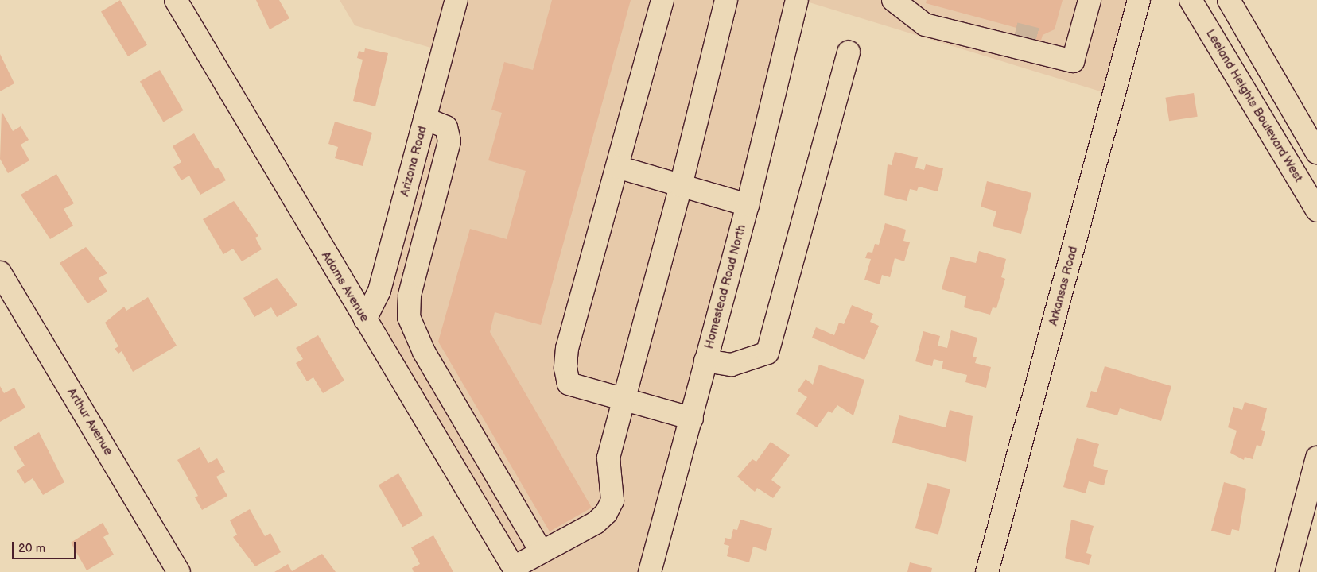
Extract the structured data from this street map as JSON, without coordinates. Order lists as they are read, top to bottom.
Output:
{
  "streets": {
    "street": [
      "Leeland Heights Boulevard West",
      "Arizona Road",
      "Arkansas Road",
      "Adams Avenue",
      "Homestead Road North",
      "Arthur Avenue"
    ]
  },
  "crossings": [
    ["Arizona Road", "Adams Avenue"]
  ],
  "scale_bar": "20 m"
}
